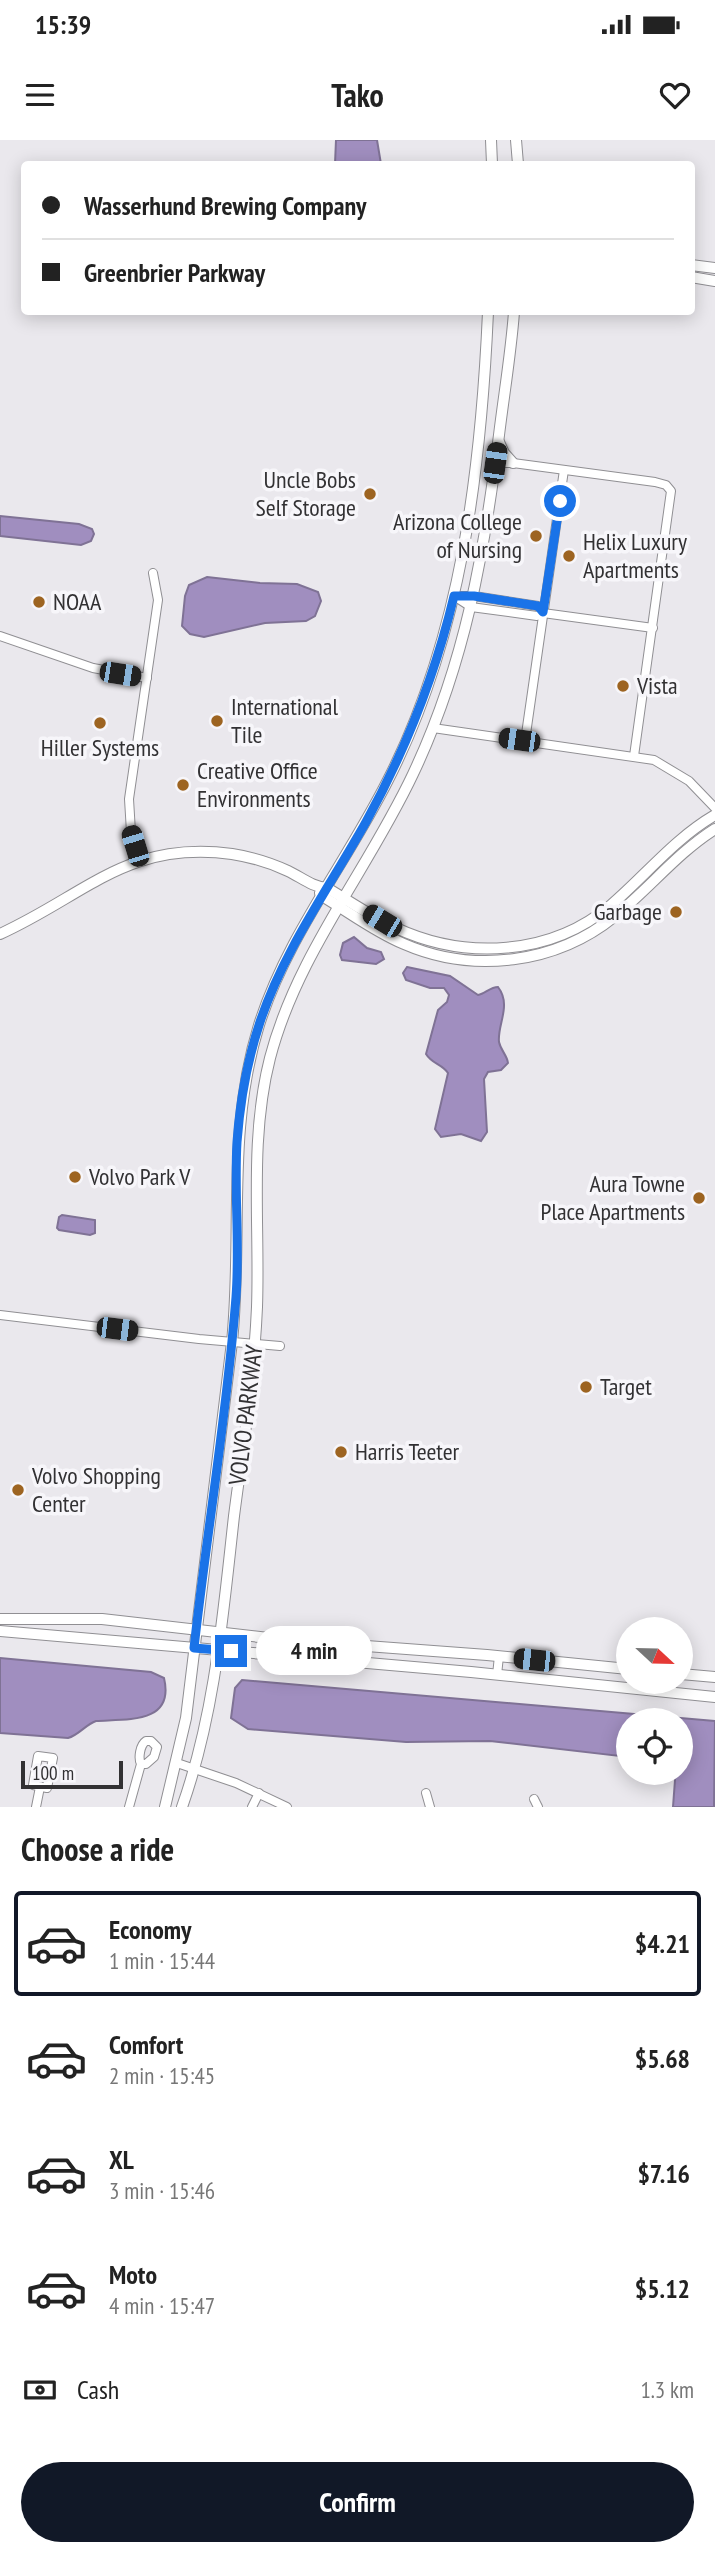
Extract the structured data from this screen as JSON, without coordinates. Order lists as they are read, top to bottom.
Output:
{
  "streets": {
    "main road": ["VOLVO PARKWAY"]
  },
  "places": [
    "Uncle Bobs Self Storage",
    "Arizona College of Nursing",
    "Helix Luxury Apartments",
    "NOAA",
    "Vista",
    "International Tile",
    "Hiller Systems",
    "Creative Office Environments",
    "Garbage",
    "Volvo Park V",
    "Aura Towne Place Apartments",
    "Target",
    "Harris Teeter",
    "Volvo Shopping Center"
  ],
  "scale_bar": "100 m",
  "north": "right",
  "page": {
    "status": "15:39",
    "header": "Tako",
    "banner": ["Wasserhund Brewing Company", "Greenbrier Parkway"],
    "bubble": "4 min",
    "scale": "100 m",
    "heading": "Choose a ride",
    "list": [
      {
        "name": "Economy",
        "note": "1 min · 15:44",
        "value": "$4.21"
      },
      {
        "name": "Comfort",
        "note": "2 min · 15:45",
        "value": "$5.68"
      },
      {
        "name": "XL",
        "note": "3 min · 15:46",
        "value": "$7.16"
      },
      {
        "name": "Moto",
        "note": "4 min · 15:47",
        "value": "$5.12"
      }
    ],
    "pay": ["Cash", "1.3 km"],
    "buttons": "Confirm"
  }
}
